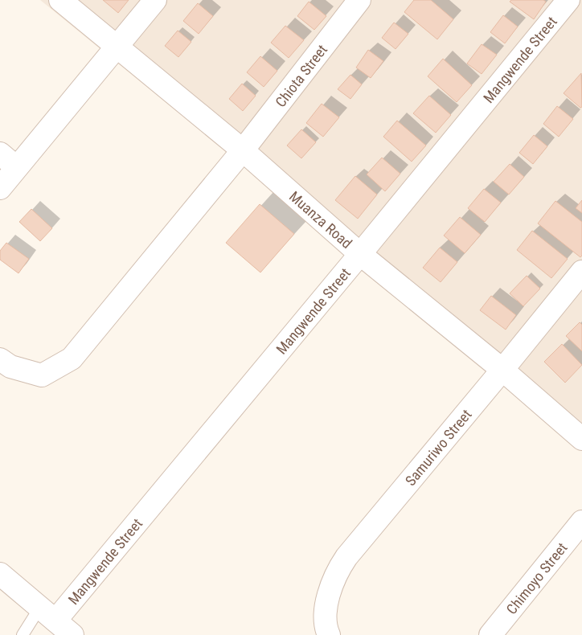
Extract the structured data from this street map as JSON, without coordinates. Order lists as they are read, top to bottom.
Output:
{
  "streets": {
    "street": [
      "Mangwende Street",
      "Chiota Street",
      "Muanza Road",
      "Samuriwo Street",
      "Chimoyo Street"
    ]
  },
  "crossings": [
    ["Mangwende Street", "Muanza Road"],
    ["Chiota Street", "Muanza Road"],
    ["Muanza Road", "Samuriwo Street"]
  ]
}
